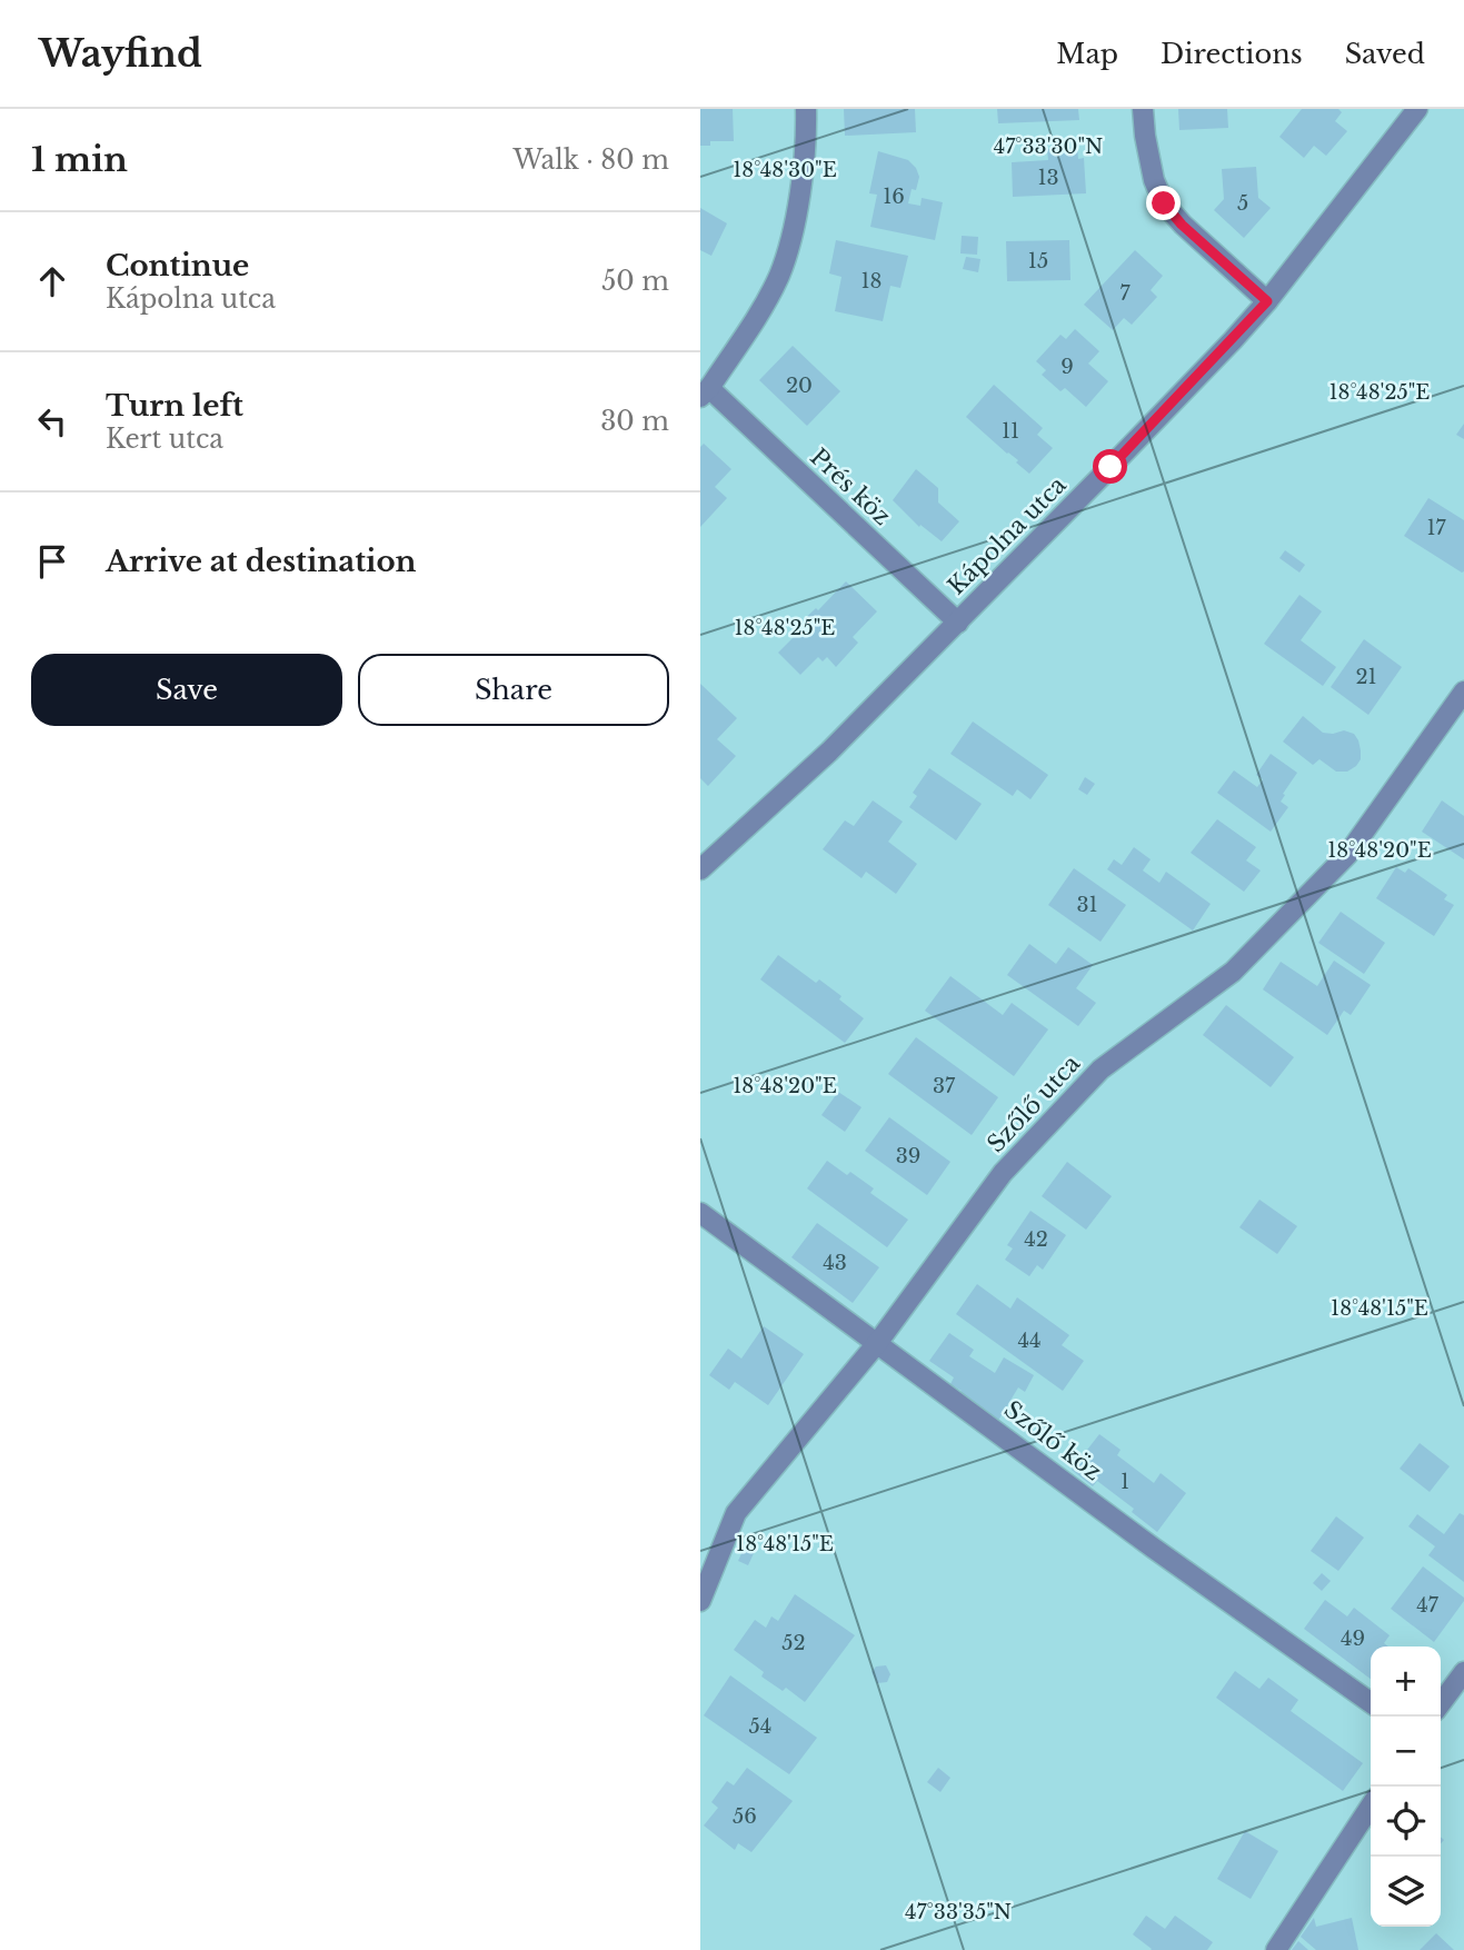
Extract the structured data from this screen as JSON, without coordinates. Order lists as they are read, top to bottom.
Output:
{
  "streets": {
    "street": [
      "Prés köz",
      "Kápolna utca",
      "Szőlő utca",
      "Szőlő köz"
    ]
  },
  "crossings": [
    ["Prés köz", "Kápolna utca"],
    ["Szőlő utca", "Szőlő köz"]
  ],
  "house_numbers": [
    "13",
    "16",
    "5",
    "15",
    "18",
    "7",
    "9",
    "20",
    "11",
    "17",
    "21",
    "31",
    "37",
    "39",
    "42",
    "43",
    "44",
    "1",
    "47",
    "49",
    "52",
    "54",
    "56"
  ],
  "page": {
    "header": "Wayfind",
    "nav": ["Map", "Directions", "Saved"],
    "heading": ["1 min", "Walk · 80 m"],
    "list": [
      ["Continue", "Kápolna utca", "50 m"],
      ["Turn left", "Kert utca", "30 m"],
      "Arrive at destination"
    ],
    "buttons": ["Save", "Share"],
    "map_buttons": ["+", "−"]
  },
  "coordinates": [
    "47°33'30\"N",
    "18°48'30\"E",
    "18°48'25\"E",
    "18°48'20\"E",
    "18°48'15\"E",
    "47°33'35\"N"
  ]
}
